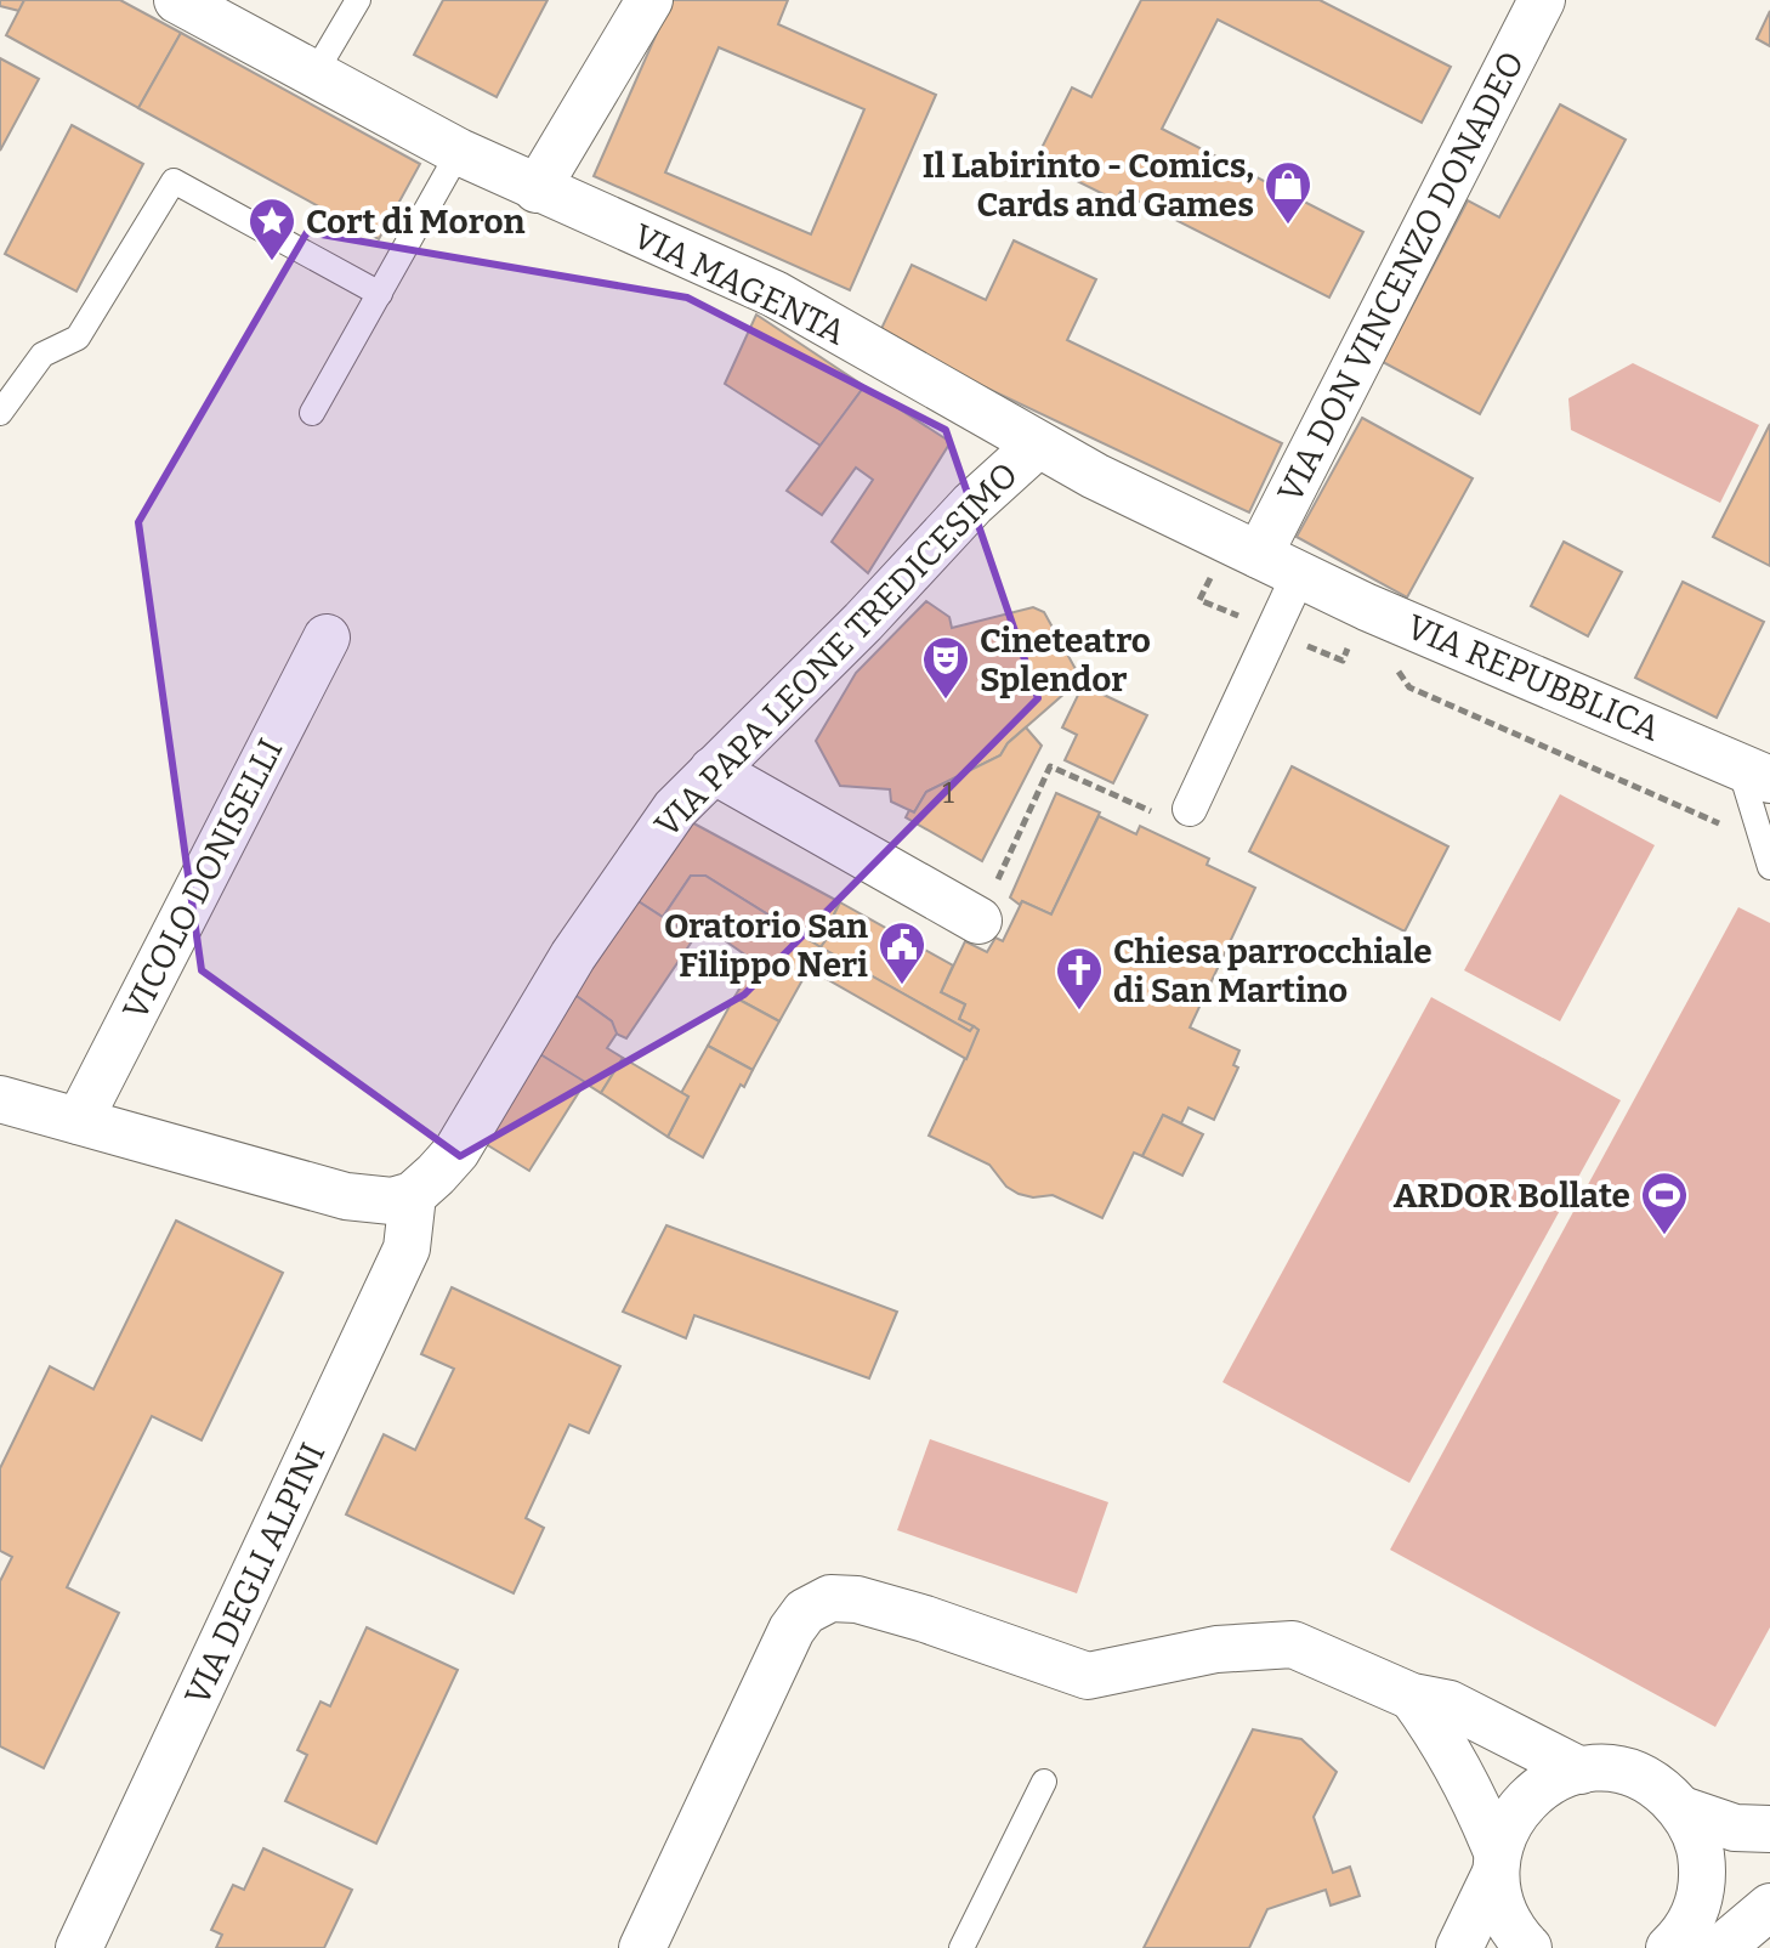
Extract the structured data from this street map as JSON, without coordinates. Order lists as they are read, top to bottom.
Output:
{
  "streets": {
    "street": [
      "VIA DON VINCENZO DONADEO",
      "VIA MAGENTA",
      "VIA PAPA LEONE TREDICESIMO",
      "VIA REPUBBLICA",
      "VICOLO DONISELLI",
      "VIA DEGLI ALPINI"
    ]
  },
  "crossings": [
    ["VIA DON VINCENZO DONADEO", "VIA MAGENTA"],
    ["VIA DON VINCENZO DONADEO", "VIA REPUBBLICA"],
    ["VIA MAGENTA", "VIA PAPA LEONE TREDICESIMO"],
    ["VIA MAGENTA", "VIA REPUBBLICA"],
    ["VIA PAPA LEONE TREDICESIMO", "VIA DEGLI ALPINI"]
  ],
  "places": {
    "shop": ["Il Labirinto - Comics, Cards and Games"],
    "place": ["Cort di Moron"],
    "theatre": ["Cineteatro Splendor"],
    "public building": ["Oratorio San Filippo Neri"],
    "church": ["Chiesa parrocchiale di San Martino"],
    "sports": ["ARDOR Bollate"]
  },
  "house_numbers": ["1"]
}
